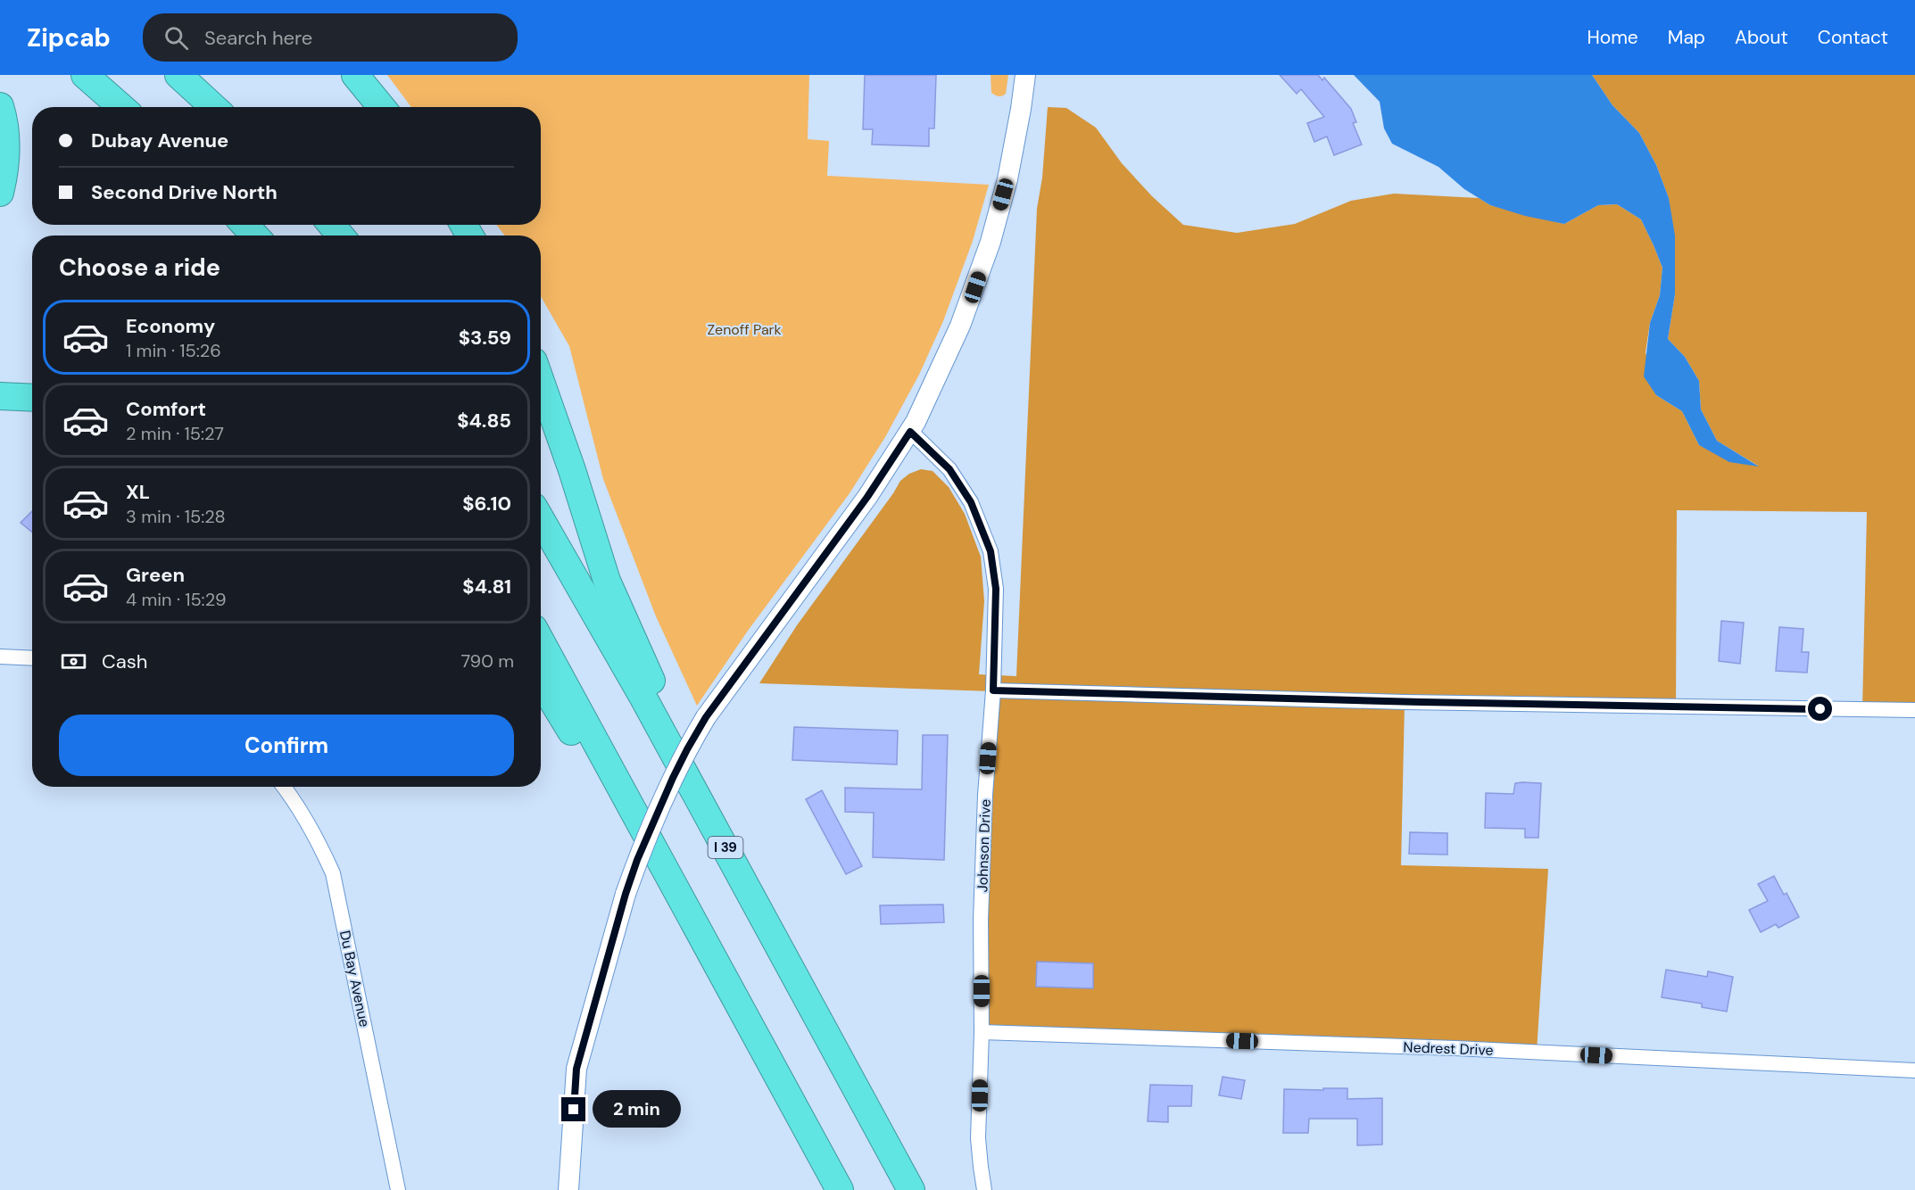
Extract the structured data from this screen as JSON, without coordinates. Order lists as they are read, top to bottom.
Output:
{
  "streets": {
    "highway": ["I 39"],
    "street": ["Johnson Drive", "Du Bay Avenue", "Nedrest Drive"]
  },
  "crossings": [
    ["Johnson Drive", "Nedrest Drive"]
  ],
  "parks": ["Zenoff Park"],
  "page": {
    "header": "Zipcab",
    "search": "Search here",
    "nav": [
      "Home",
      "Map",
      "About",
      "Contact"
    ],
    "banner": ["Dubay Avenue", "Second Drive North"],
    "heading": "Choose a ride",
    "list": [
      {
        "name": "Economy",
        "note": "1 min · 15:26",
        "value": "$3.59"
      },
      {
        "name": "Comfort",
        "note": "2 min · 15:27",
        "value": "$4.85"
      },
      {
        "name": "XL",
        "note": "3 min · 15:28",
        "value": "$6.10"
      },
      {
        "name": "Green",
        "note": "4 min · 15:29",
        "value": "$4.81"
      }
    ],
    "pay": ["Cash", "790 m"],
    "buttons": "Confirm",
    "bubble": "2 min"
  }
}
